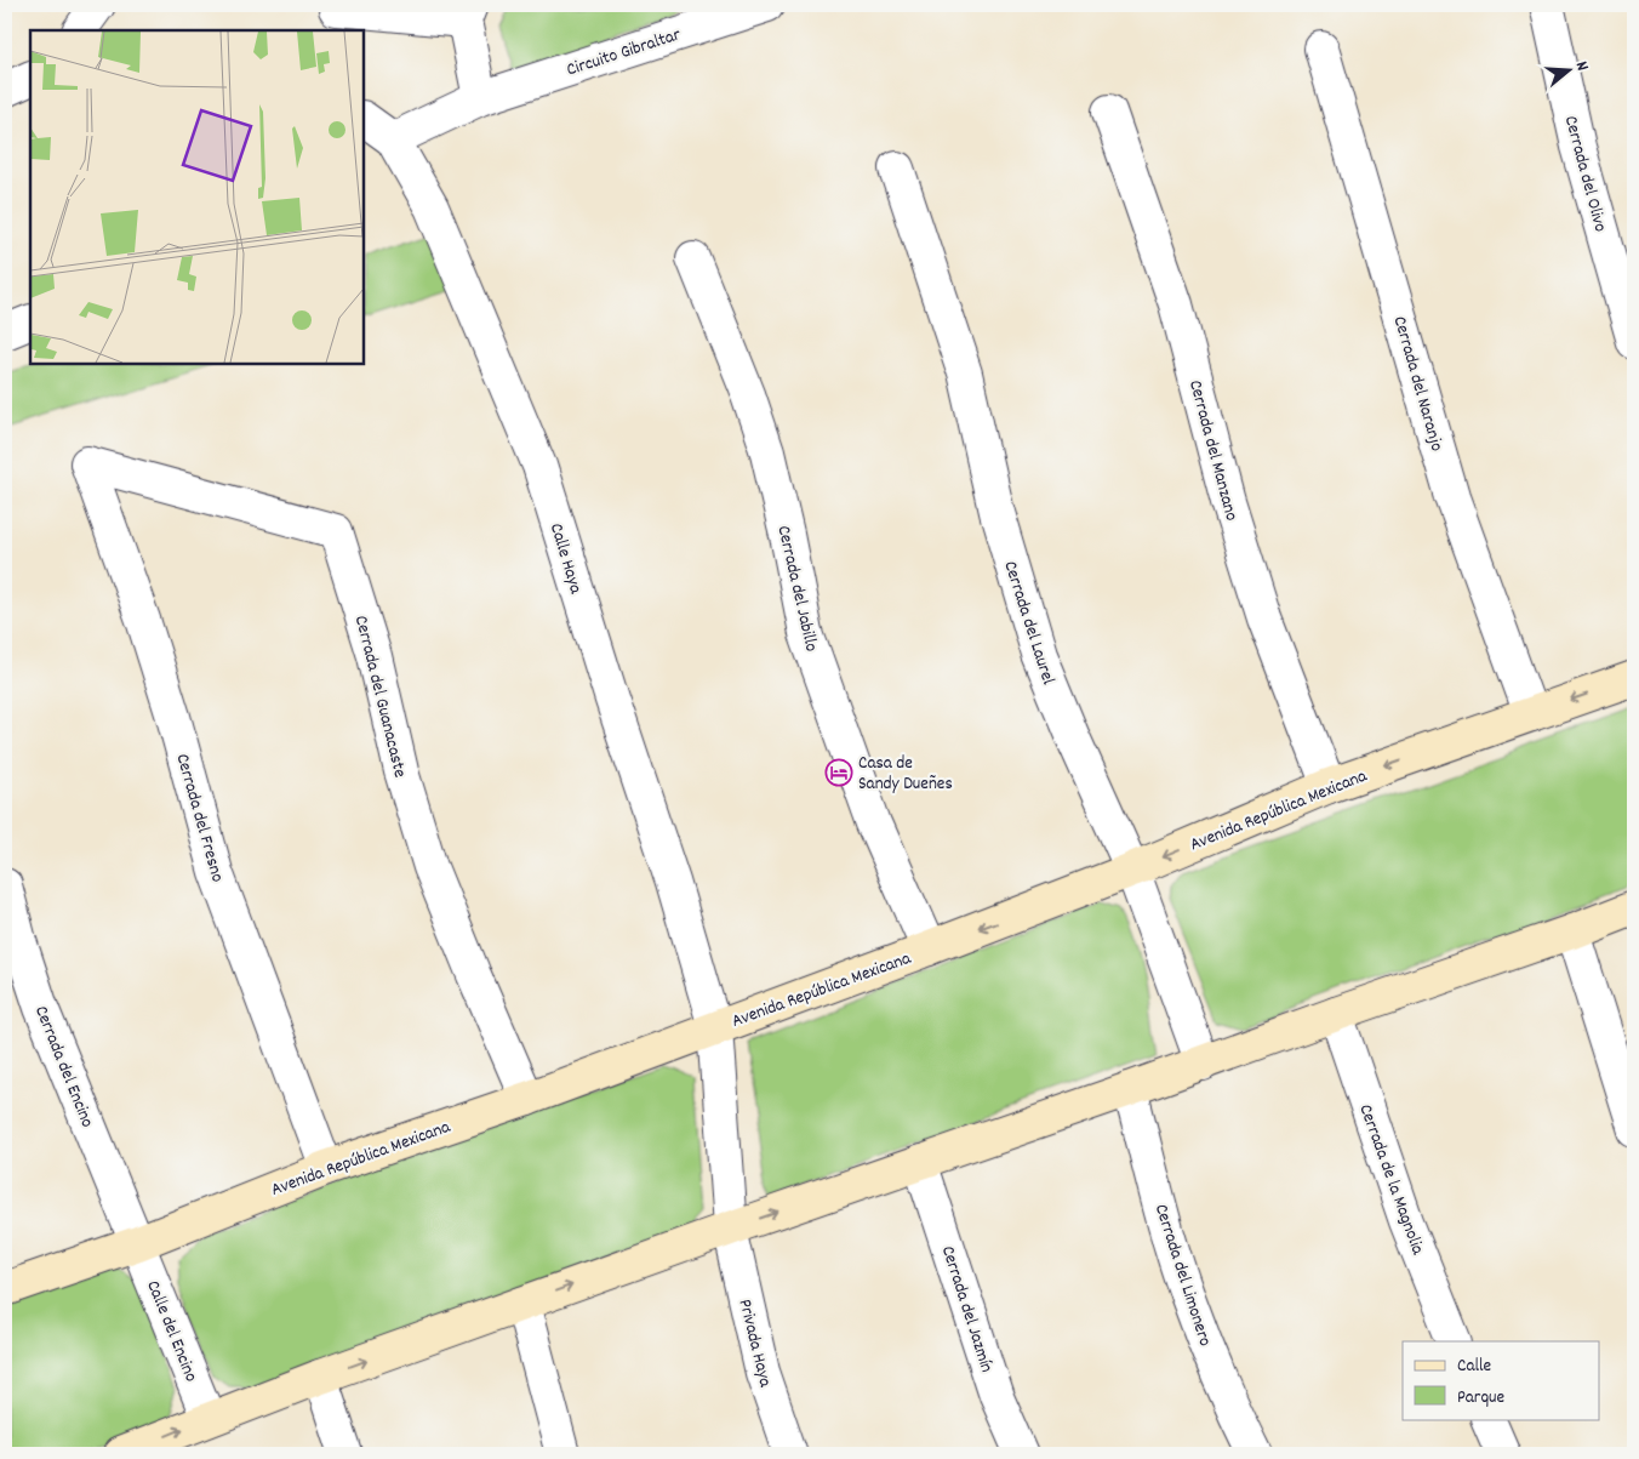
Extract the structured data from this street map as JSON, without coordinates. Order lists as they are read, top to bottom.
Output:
{
  "streets": {
    "main road": ["Avenida República Mexicana"],
    "street": [
      "Circuito Gibraltar",
      "Cerrada del Olivo",
      "Cerrada del Naranjo",
      "Cerrada del Manzano",
      "Calle Haya",
      "Cerrada del Jabillo",
      "Cerrada del Laurel",
      "Cerrada del Guanacaste",
      "Cerrada del Fresno",
      "Cerrada del Encino",
      "Cerrada de la Magnolia",
      "Cerrada del Limonero",
      "Cerrada del Jazmín",
      "Calle del Encino",
      "Privada Haya"
    ]
  },
  "crossings": [
    ["Circuito Gibraltar", "Calle Haya"],
    ["Cerrada del Naranjo", "Avenida República Mexicana"],
    ["Cerrada del Manzano", "Avenida República Mexicana"],
    ["Calle Haya", "Avenida República Mexicana"],
    ["Calle Haya", "Privada Haya"],
    ["Cerrada del Jabillo", "Avenida República Mexicana"],
    ["Cerrada del Laurel", "Avenida República Mexicana"],
    ["Cerrada del Guanacaste", "Avenida República Mexicana"],
    ["Cerrada del Guanacaste", "Cerrada del Fresno"],
    ["Avenida República Mexicana", "Cerrada del Fresno"],
    ["Avenida República Mexicana", "Cerrada del Encino"],
    ["Avenida República Mexicana", "Calle del Encino"],
    ["Cerrada del Encino", "Calle del Encino"]
  ],
  "places": {
    "hotel": ["Casa de Sandy Dueñes"]
  },
  "legend": ["Calle", "Parque"],
  "north": "right"
}
